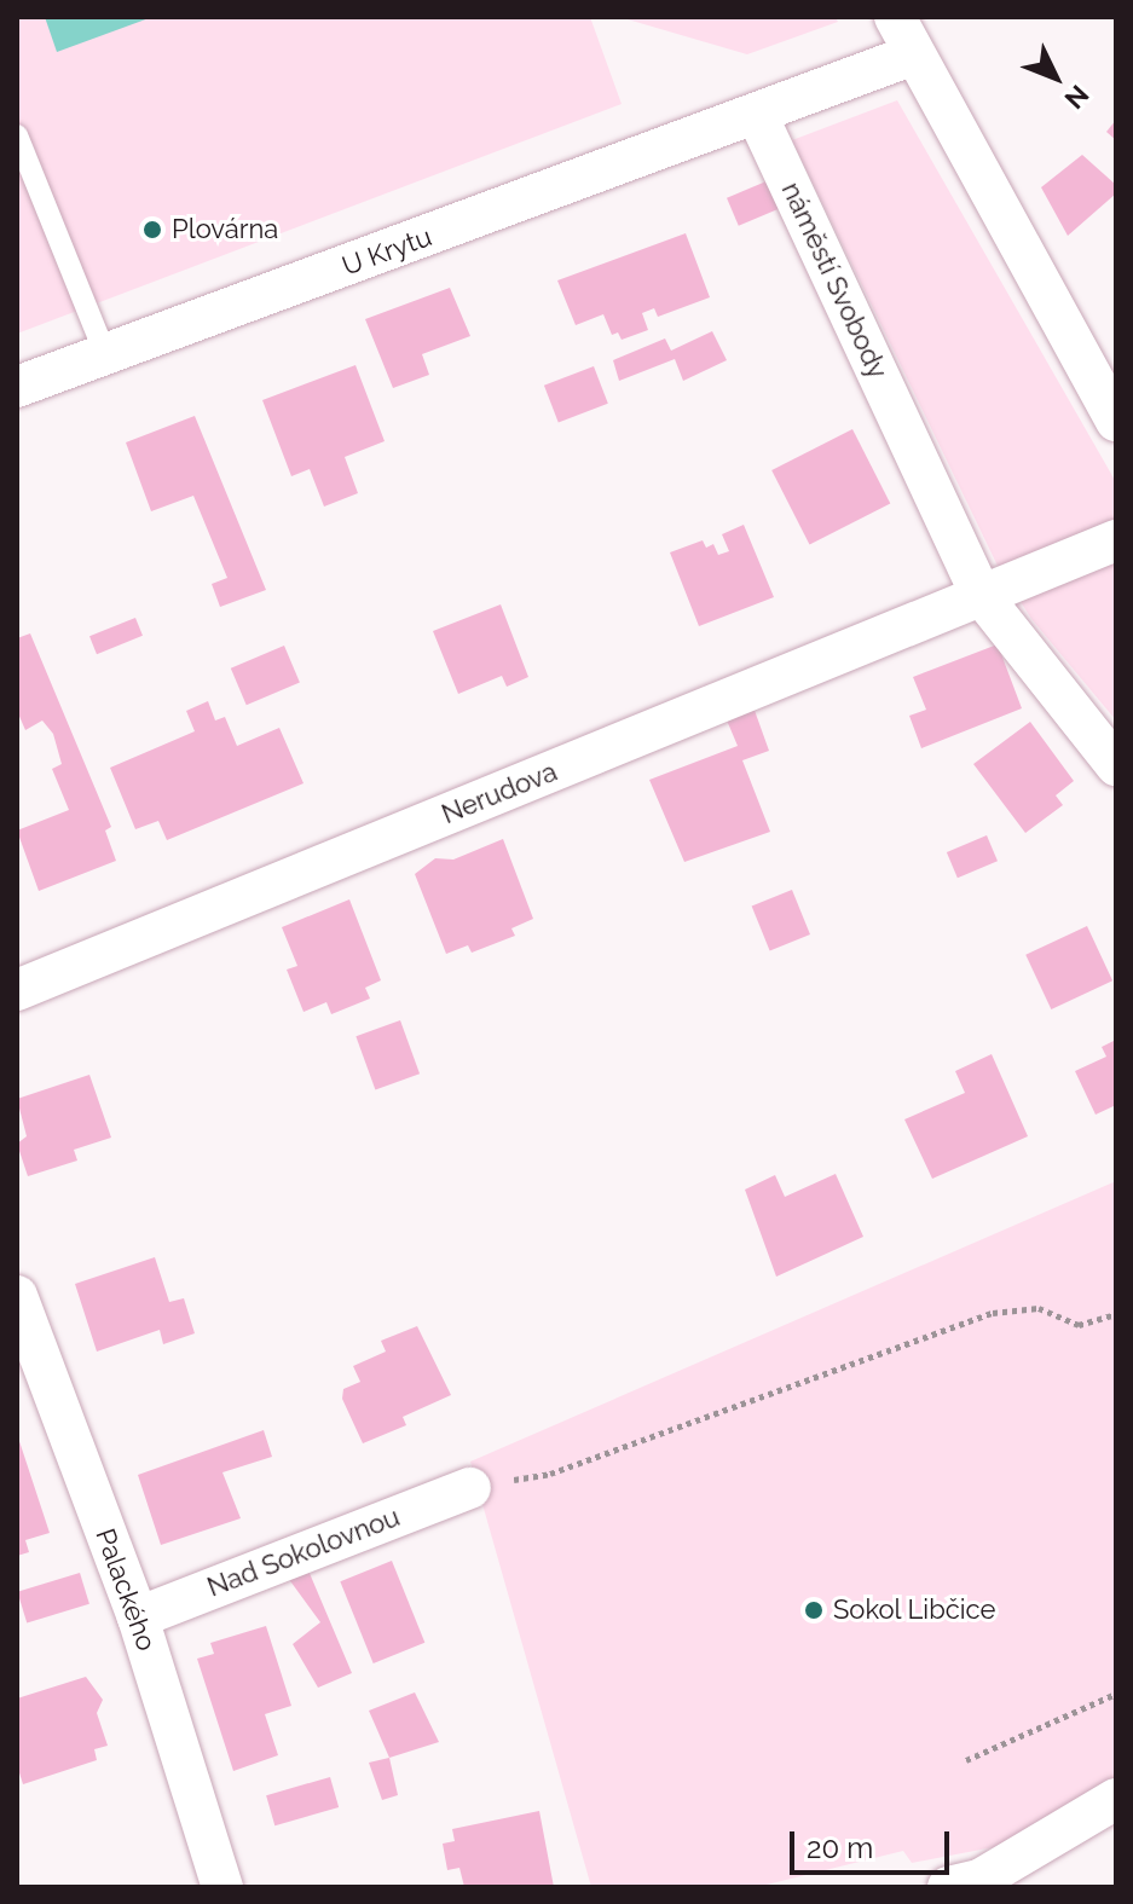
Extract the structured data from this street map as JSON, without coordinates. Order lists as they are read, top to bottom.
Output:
{
  "streets": {
    "street": [
      "U Krytu",
      "náměstí Svobody",
      "Nerudova",
      "Nad Sokolovnou",
      "Palackého"
    ]
  },
  "crossings": [
    ["U Krytu", "náměstí Svobody"],
    ["náměstí Svobody", "Nerudova"],
    ["Nad Sokolovnou", "Palackého"]
  ],
  "places": ["Plovárna", "Sokol Libčice"],
  "scale_bar": "20 m",
  "north": "bottom right"
}
